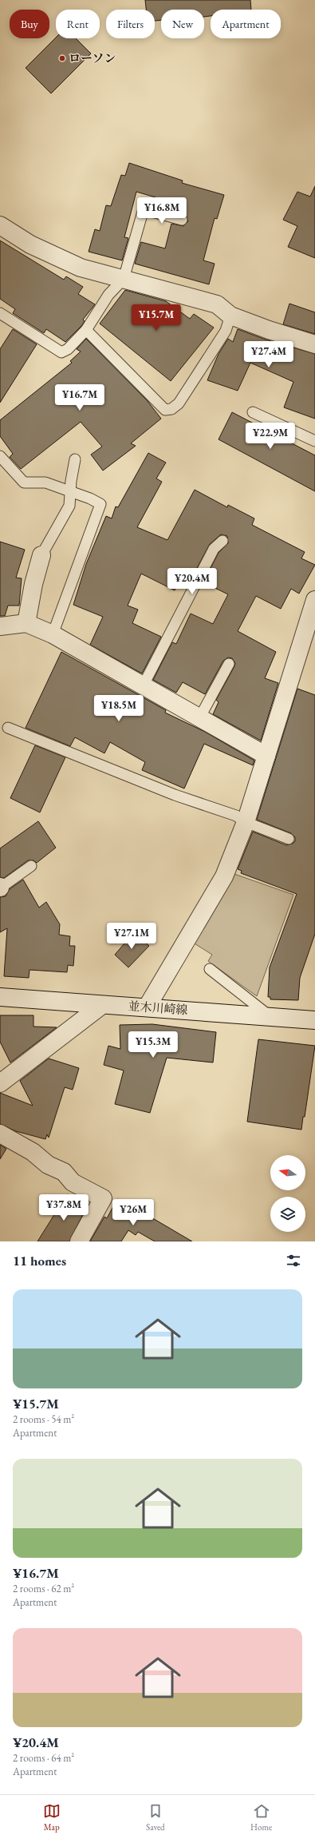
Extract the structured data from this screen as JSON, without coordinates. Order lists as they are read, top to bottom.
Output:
{
  "streets": {
    "street": ["並木川崎線"]
  },
  "places": ["ローソン"],
  "north": "left",
  "page": {
    "chip": [
      "Buy",
      "Rent",
      "Filters",
      "New",
      "Apartment"
    ],
    "price": [
      "¥16.8M",
      "¥15.7M",
      "¥27.4M",
      "¥16.7M",
      "¥22.9M",
      "¥20.4M",
      "¥18.5M",
      "¥27.1M",
      "¥15.3M",
      "¥37.8M",
      "¥26M"
    ],
    "heading": "11 homes",
    "list": [
      {
        "name": "¥15.7M",
        "note": "2 rooms · 54 m² · Apartment"
      },
      {
        "name": "¥16.7M",
        "note": "2 rooms · 62 m² · Apartment"
      },
      {
        "name": "¥20.4M",
        "note": "2 rooms · 64 m² · Apartment"
      }
    ],
    "tabs": ["Map", "Saved", "Home"]
  }
}
